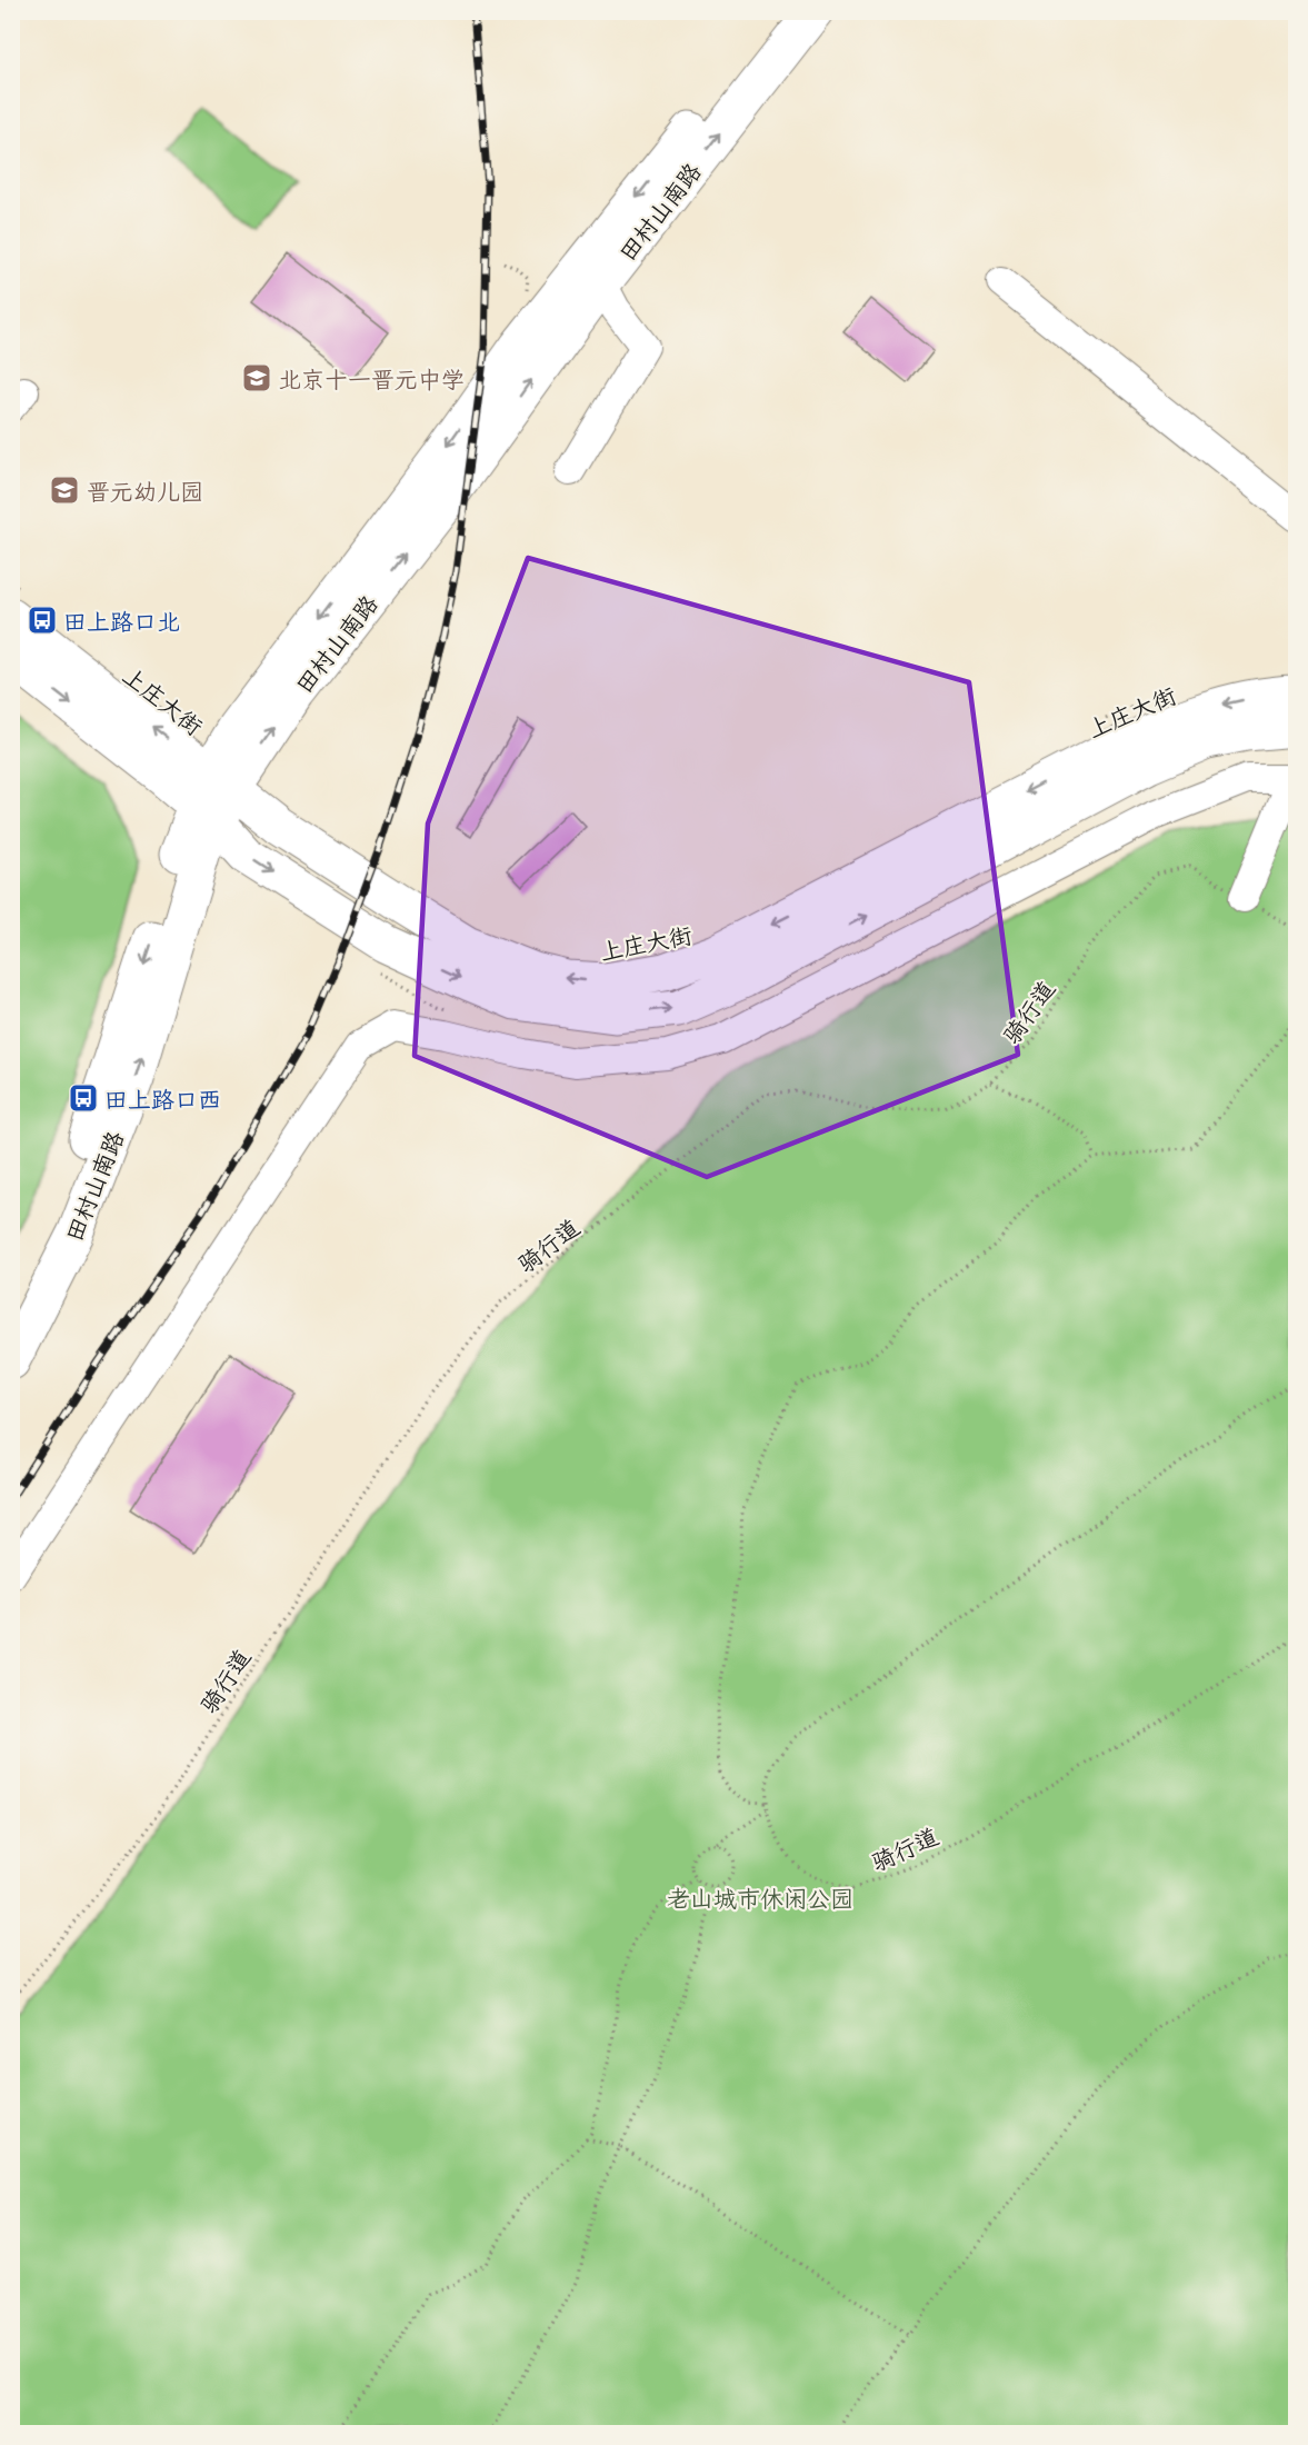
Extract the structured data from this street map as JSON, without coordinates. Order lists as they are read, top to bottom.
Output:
{
  "streets": {
    "main road": ["田村山南路", "上庄大街"],
    "path": ["骑行道"]
  },
  "crossings": [
    ["田村山南路", "上庄大街"]
  ],
  "parks": ["老山城市休闲公园"],
  "places": {
    "school or university": ["北京十一晋元中学", "晋元幼儿园"],
    "bus stop": ["田上路口北", "田上路口西"]
  }
}
